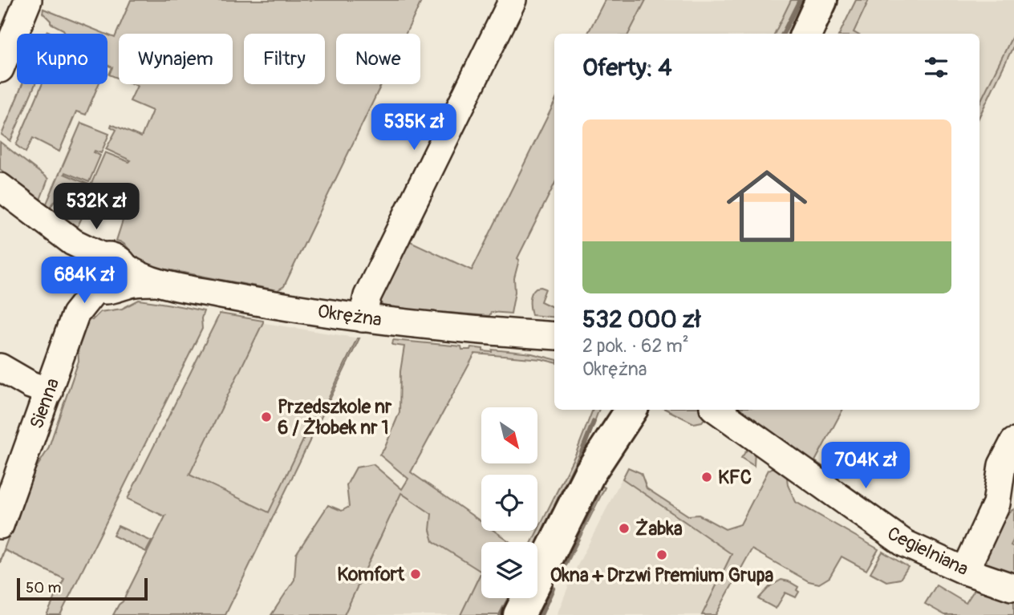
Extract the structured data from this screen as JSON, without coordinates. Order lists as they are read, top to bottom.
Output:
{
  "streets": {
    "street": ["Okrężna", "Sienna", "Cegielniana"]
  },
  "crossings": [
    ["Okrężna", "Sienna"]
  ],
  "places": [
    "Przedszkole nr 6 / Żłobek nr 1",
    "KFC",
    "Żabka",
    "Okna + Drzwi Premium Grupa",
    "Komfort"
  ],
  "scale_bar": "50 m",
  "north": "bottom right",
  "page": {
    "chip": [
      "Kupno",
      "Wynajem",
      "Filtry",
      "Nowe"
    ],
    "heading": "Oferty: 4",
    "list": [
      {
        "name": "532 000 zł",
        "note": "2 pok. · 62 m² · Okrężna"
      }
    ],
    "price": [
      "535K zł",
      "532K zł",
      "684K zł",
      "704K zł"
    ],
    "scale": "50 m"
  }
}
